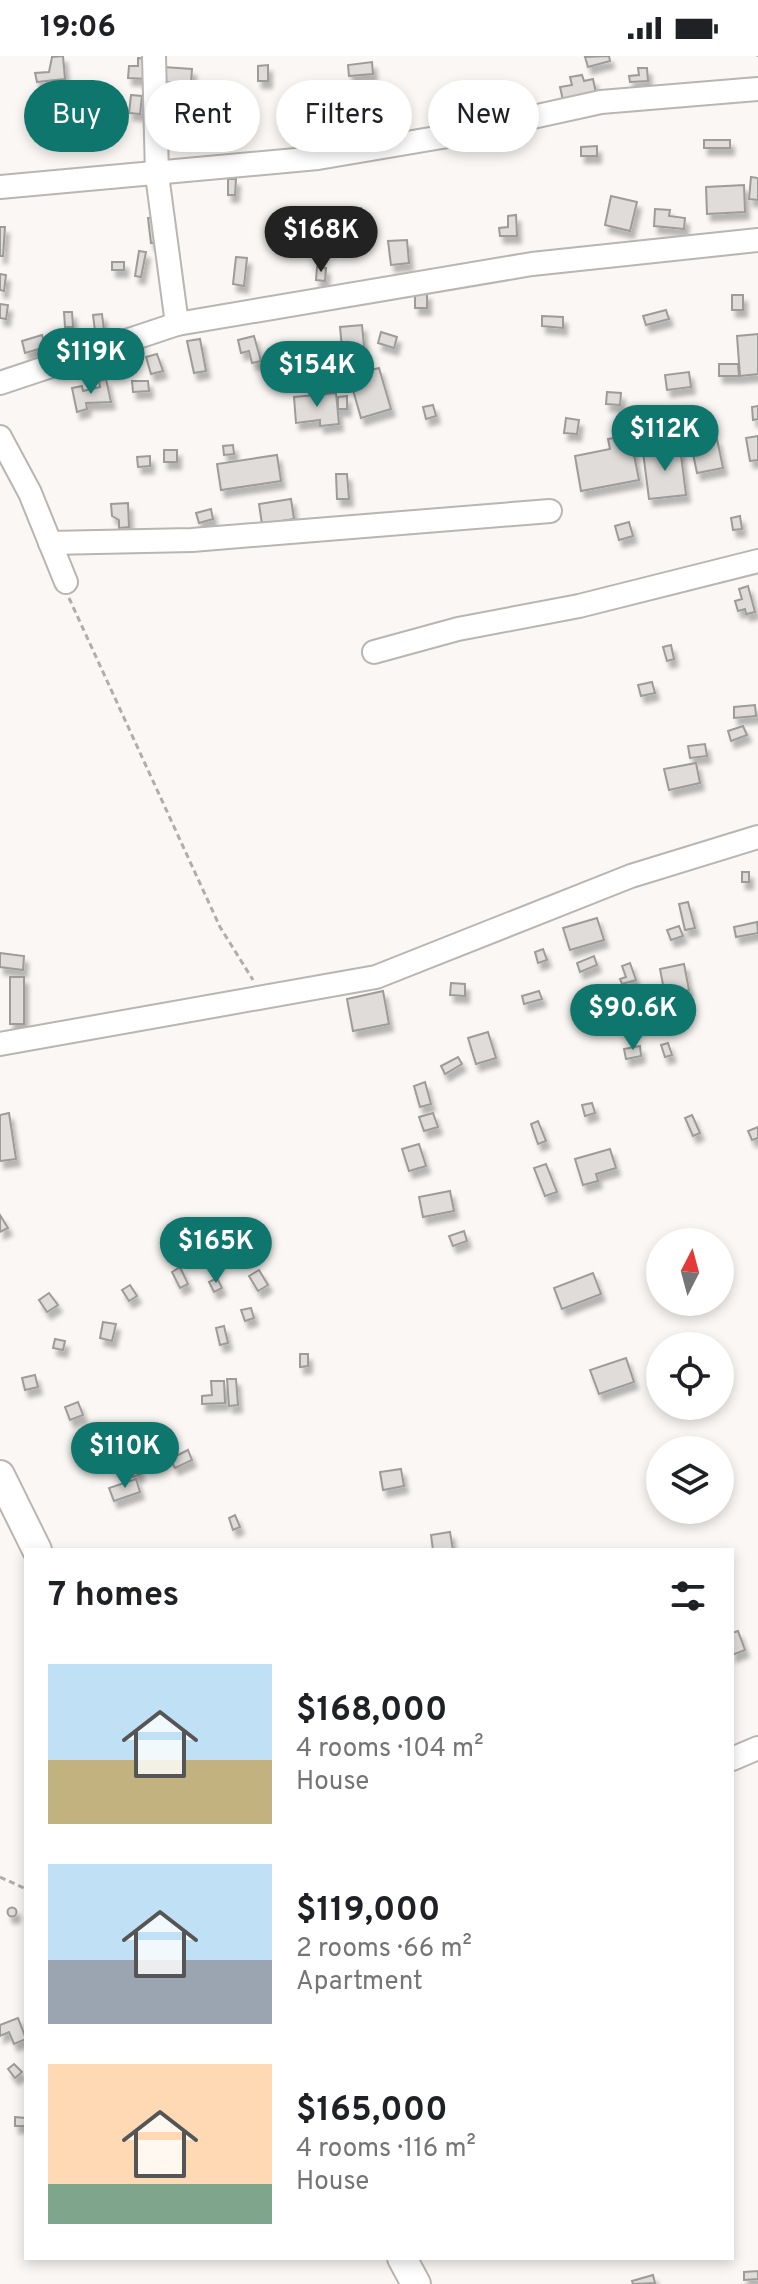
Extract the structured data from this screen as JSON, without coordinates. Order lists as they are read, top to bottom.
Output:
{
  "north": "top",
  "page": {
    "status": "19:06",
    "chip": [
      "Buy",
      "Rent",
      "Filters",
      "New"
    ],
    "price": [
      "$168K",
      "$119K",
      "$154K",
      "$112K",
      "$90.6K",
      "$165K",
      "$110K"
    ],
    "heading": "7 homes",
    "list": [
      {
        "name": "$168,000",
        "note": "4 rooms · 104 m² · House"
      },
      {
        "name": "$119,000",
        "note": "2 rooms · 66 m² · Apartment"
      },
      {
        "name": "$165,000",
        "note": "4 rooms · 116 m² · House"
      }
    ]
  }
}
